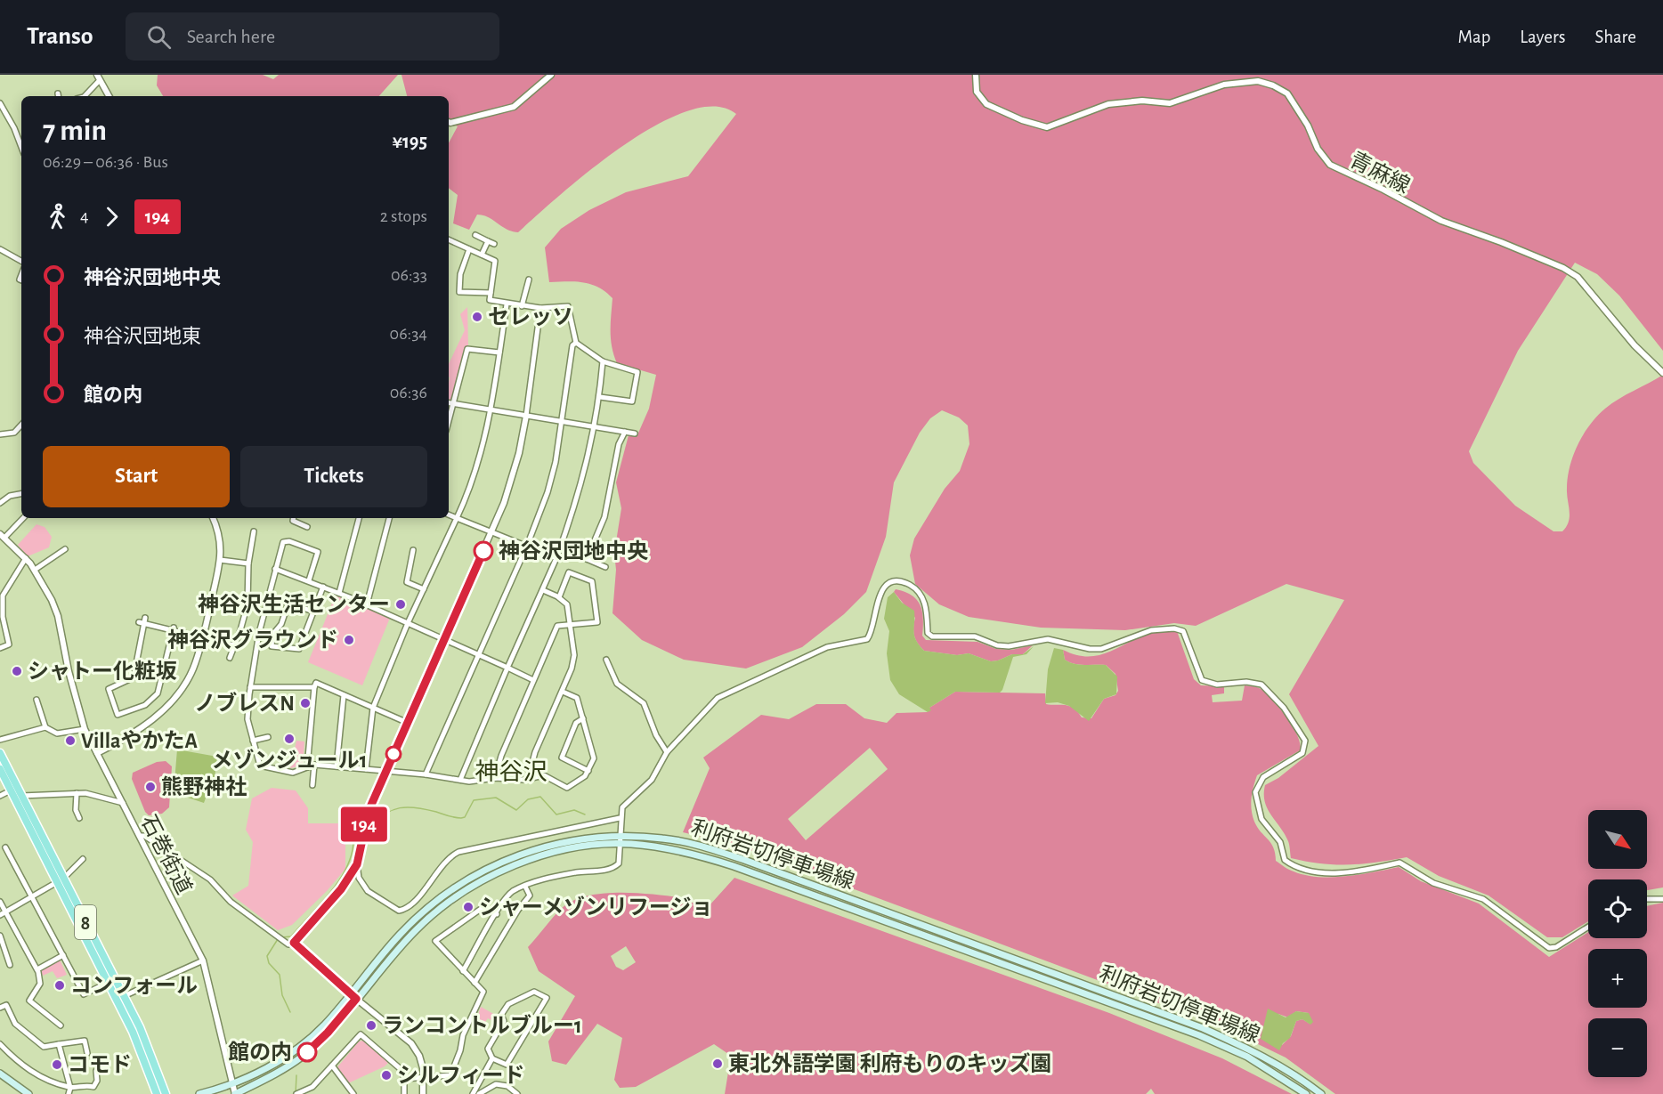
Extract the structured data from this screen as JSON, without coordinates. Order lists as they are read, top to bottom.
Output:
{
  "streets": {
    "main road": ["利府岩切停車場線", "8"],
    "street": ["青麻線", "石巻街道"]
  },
  "crossings": [
    ["石巻街道", "利府岩切停車場線"]
  ],
  "districts": ["神谷沢"],
  "places": [
    "セレッソ",
    "神谷沢団地中央",
    "神谷沢生活センター",
    "神谷沢グラウンド",
    "シャトー化粧坂",
    "ノブレスN",
    "メゾンジュール1",
    "VillaやかたA",
    "熊野神社",
    "シャーメゾンリフージョ",
    "コンフォール",
    "ランコントルブルー1",
    "館の内",
    "東北外語学園 利府もりのキッズ園",
    "コモド",
    "シルフィード"
  ],
  "lines": ["bus line 194"],
  "north": "bottom right",
  "page": {
    "header": "Transo",
    "search": "Search here",
    "nav": ["Map", "Layers", "Share"],
    "on_map": "194",
    "heading": ["7 min", "06:29 – 06:36 · Bus", "¥195"],
    "legs": ["4", "194", "2 stops"],
    "list": [
      {
        "name": "神谷沢団地中央",
        "value": "06:33"
      },
      {
        "name": "神谷沢団地東",
        "value": "06:34"
      },
      {
        "name": "館の内",
        "value": "06:36"
      }
    ],
    "buttons": ["Start", "Tickets"],
    "map_buttons": ["+", "−"]
  }
}
